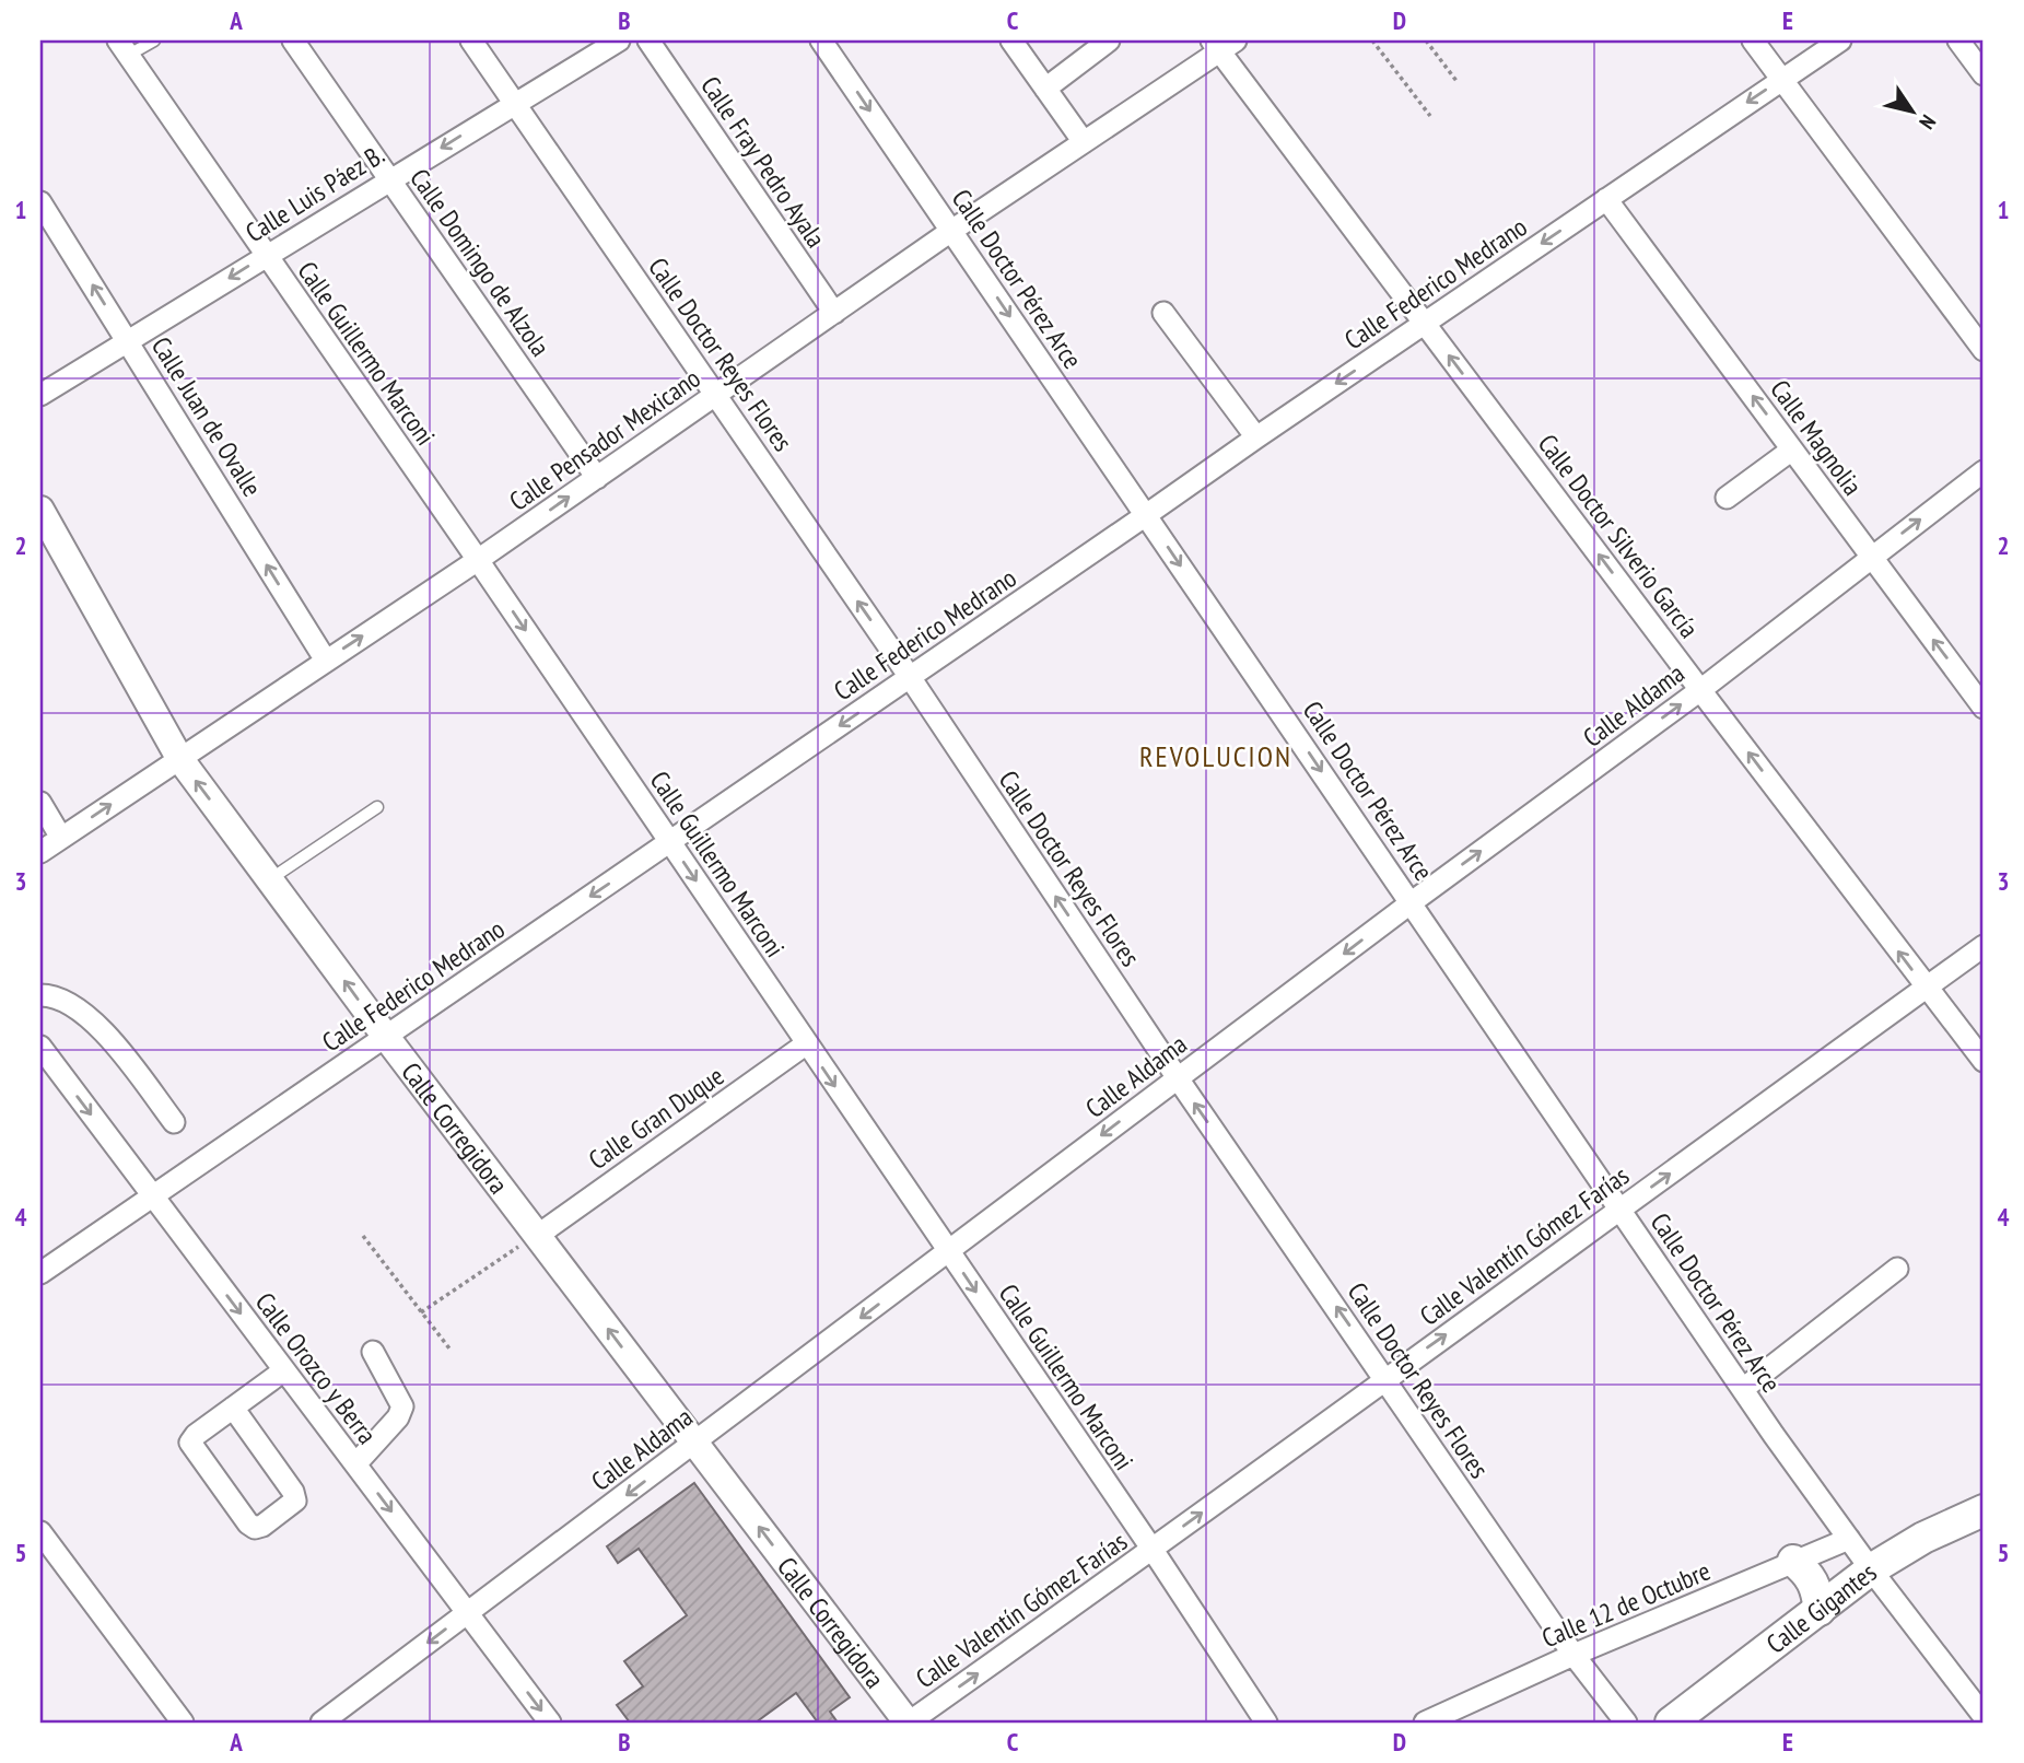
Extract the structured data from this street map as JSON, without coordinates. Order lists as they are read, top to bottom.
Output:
{
  "streets": {
    "main road": ["Calle Gigantes"],
    "street": [
      "Calle Fray Pedro Ayala",
      "Calle Luis Páez B.",
      "Calle Domingo de Alzola",
      "Calle Doctor Pérez Arce",
      "Calle Federico Medrano",
      "Calle Guillermo Marconi",
      "Calle Doctor Reyes Flores",
      "Calle Juan de Ovalle",
      "Calle Magnolia",
      "Calle Pensador Mexicano",
      "Calle Doctor Silverio García",
      "Calle Aldama",
      "Calle Gran Duque",
      "Calle Corregidora",
      "Calle Valentín Gómez Farías",
      "Calle Orozco y Berra",
      "Calle 12 de Octubre"
    ]
  },
  "crossings": [
    ["Calle Fray Pedro Ayala", "Calle Pensador Mexicano"],
    ["Calle Luis Páez B.", "Calle Domingo de Alzola"],
    ["Calle Luis Páez B.", "Calle Guillermo Marconi"],
    ["Calle Luis Páez B.", "Calle Doctor Reyes Flores"],
    ["Calle Luis Páez B.", "Calle Juan de Ovalle"],
    ["Calle Domingo de Alzola", "Calle Pensador Mexicano"],
    ["Calle Doctor Pérez Arce", "Calle Federico Medrano"],
    ["Calle Doctor Pérez Arce", "Calle Pensador Mexicano"],
    ["Calle Doctor Pérez Arce", "Calle Aldama"],
    ["Calle Doctor Pérez Arce", "Calle Valentín Gómez Farías"],
    ["Calle Doctor Pérez Arce", "Calle 12 de Octubre"],
    ["Calle Doctor Pérez Arce", "Calle Gigantes"],
    ["Calle Federico Medrano", "Calle Guillermo Marconi"],
    ["Calle Federico Medrano", "Calle Doctor Reyes Flores"],
    ["Calle Federico Medrano", "Calle Magnolia"],
    ["Calle Federico Medrano", "Calle Doctor Silverio García"],
    ["Calle Federico Medrano", "Calle Corregidora"],
    ["Calle Federico Medrano", "Calle Orozco y Berra"],
    ["Calle Guillermo Marconi", "Calle Pensador Mexicano"],
    ["Calle Guillermo Marconi", "Calle Aldama"],
    ["Calle Guillermo Marconi", "Calle Gran Duque"],
    ["Calle Guillermo Marconi", "Calle Valentín Gómez Farías"],
    ["Calle Doctor Reyes Flores", "Calle Pensador Mexicano"],
    ["Calle Doctor Reyes Flores", "Calle Aldama"],
    ["Calle Doctor Reyes Flores", "Calle Valentín Gómez Farías"],
    ["Calle Doctor Reyes Flores", "Calle 12 de Octubre"],
    ["Calle Juan de Ovalle", "Calle Pensador Mexicano"],
    ["Calle Magnolia", "Calle Aldama"],
    ["Calle Pensador Mexicano", "Calle Doctor Silverio García"],
    ["Calle Pensador Mexicano", "Calle Corregidora"],
    ["Calle Doctor Silverio García", "Calle Aldama"],
    ["Calle Doctor Silverio García", "Calle Valentín Gómez Farías"],
    ["Calle Aldama", "Calle Corregidora"],
    ["Calle Aldama", "Calle Orozco y Berra"],
    ["Calle Gran Duque", "Calle Corregidora"],
    ["Calle Corregidora", "Calle Valentín Gómez Farías"]
  ],
  "one_way": [
    "Calle Luis Páez B.",
    "Calle Doctor Pérez Arce",
    "Calle Federico Medrano",
    "Calle Guillermo Marconi",
    "Calle Doctor Reyes Flores",
    "Calle Juan de Ovalle",
    "Calle Magnolia",
    "Calle Doctor Silverio García",
    "Calle Corregidora",
    "Calle Valentín Gómez Farías",
    "Calle Orozco y Berra"
  ],
  "districts": ["REVOLUCION"],
  "north": "bottom right",
  "grid": {
    "columns": [
      "A",
      "B",
      "C",
      "D",
      "E"
    ],
    "rows": [
      "1",
      "2",
      "3",
      "4",
      "5"
    ]
  }
}
